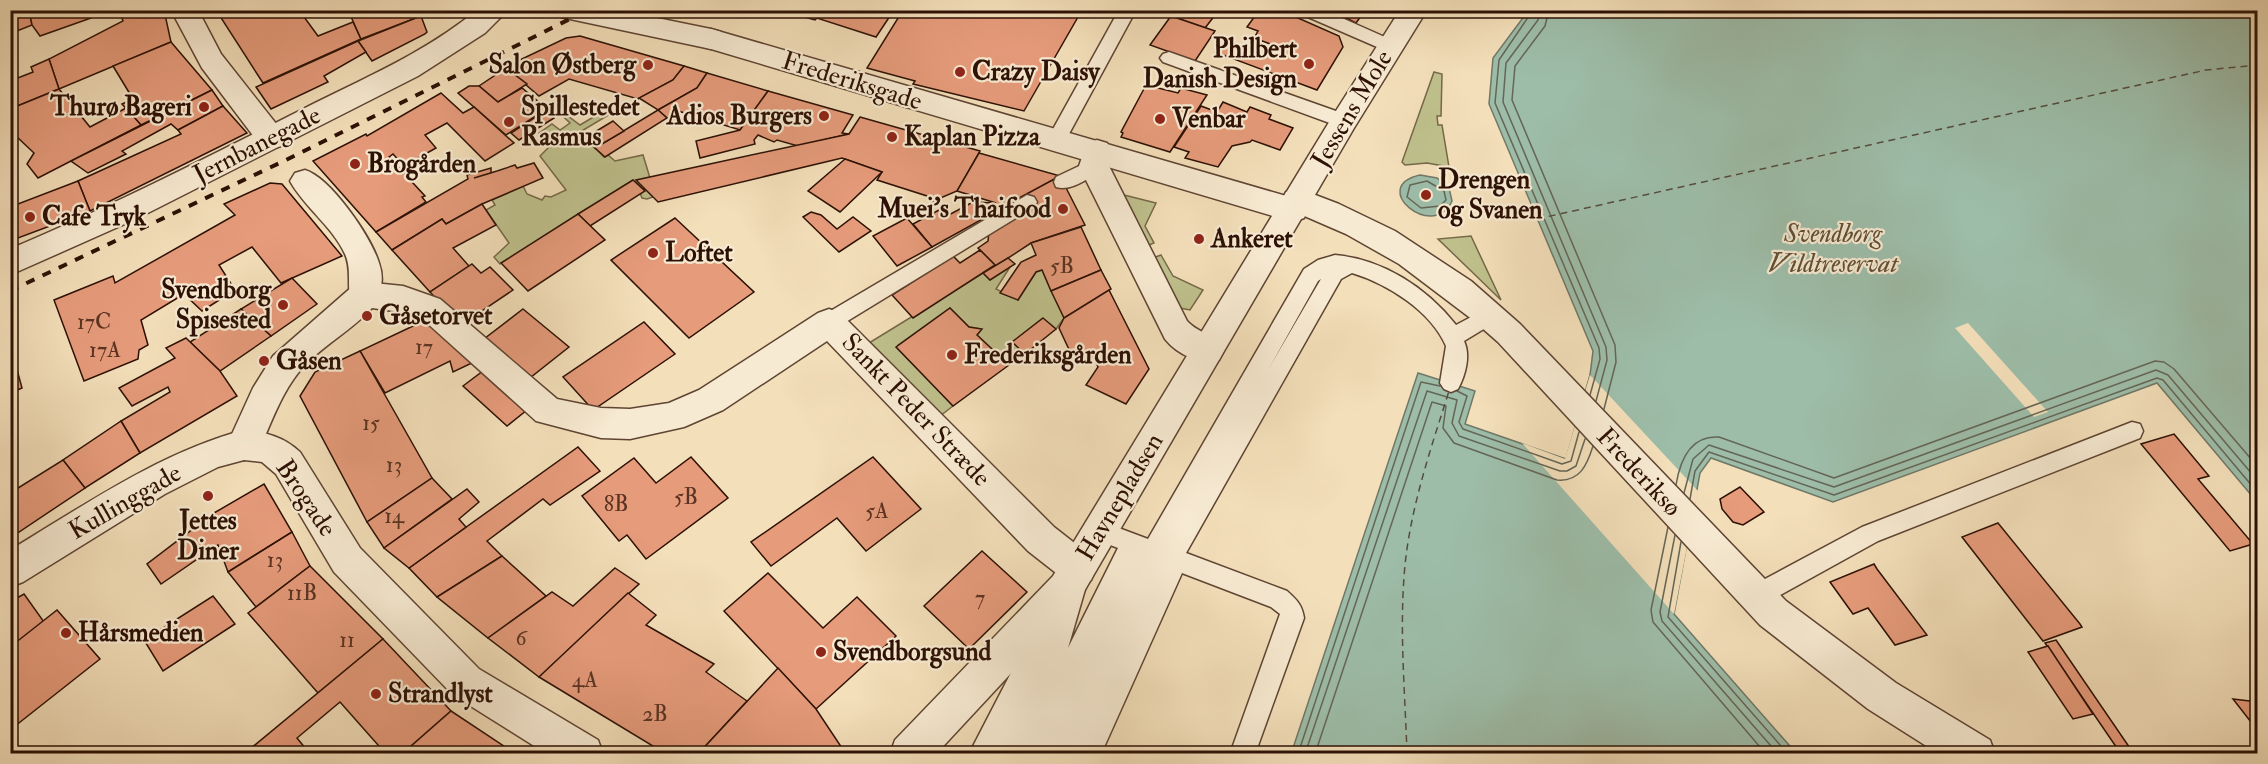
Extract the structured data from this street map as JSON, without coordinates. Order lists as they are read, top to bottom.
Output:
{
  "streets": {
    "street": [
      "Frederiksgade",
      "Jessens Mole",
      "Jernbanegade",
      "Sankt Peder Stræde",
      "Frederiksø",
      "Havnepladsen",
      "Brogade",
      "Kullinggade"
    ]
  },
  "crossings": [
    ["Frederiksgade", "Jessens Mole"],
    ["Frederiksgade", "Frederiksø"],
    ["Frederiksgade", "Havnepladsen"],
    ["Jessens Mole", "Frederiksø"],
    ["Jessens Mole", "Havnepladsen"],
    ["Sankt Peder Stræde", "Havnepladsen"],
    ["Sankt Peder Stræde", "Brogade"],
    ["Frederiksø", "Havnepladsen"],
    ["Brogade", "Kullinggade"]
  ],
  "parks": ["Svendborg Vildtreservat"],
  "places": [
    "Philbert Danish Design",
    "Salon Østberg",
    "Crazy Daisy",
    "Thurø Bageri",
    "Adios Burgers",
    "Venbar",
    "Spillestedet Rasmus",
    "Kaplan Pizza",
    "Brogården",
    "Drengen og Svanen",
    "Muei's Thaifood",
    "Cafe Tryk",
    "Ankeret",
    "Loftet",
    "Svendborg Spisested",
    "Gåsetorvet",
    "Frederiksgården",
    "Gåsen",
    "Jettes Diner",
    "Hårsmedien",
    "Svendborgsund",
    "Strandlyst"
  ],
  "house_numbers": [
    "5B",
    "17C",
    "17",
    "17A",
    "15",
    "13",
    "5B",
    "8B",
    "5A",
    "14",
    "13",
    "11B",
    "7",
    "6",
    "11",
    "4A",
    "2B"
  ]
}
